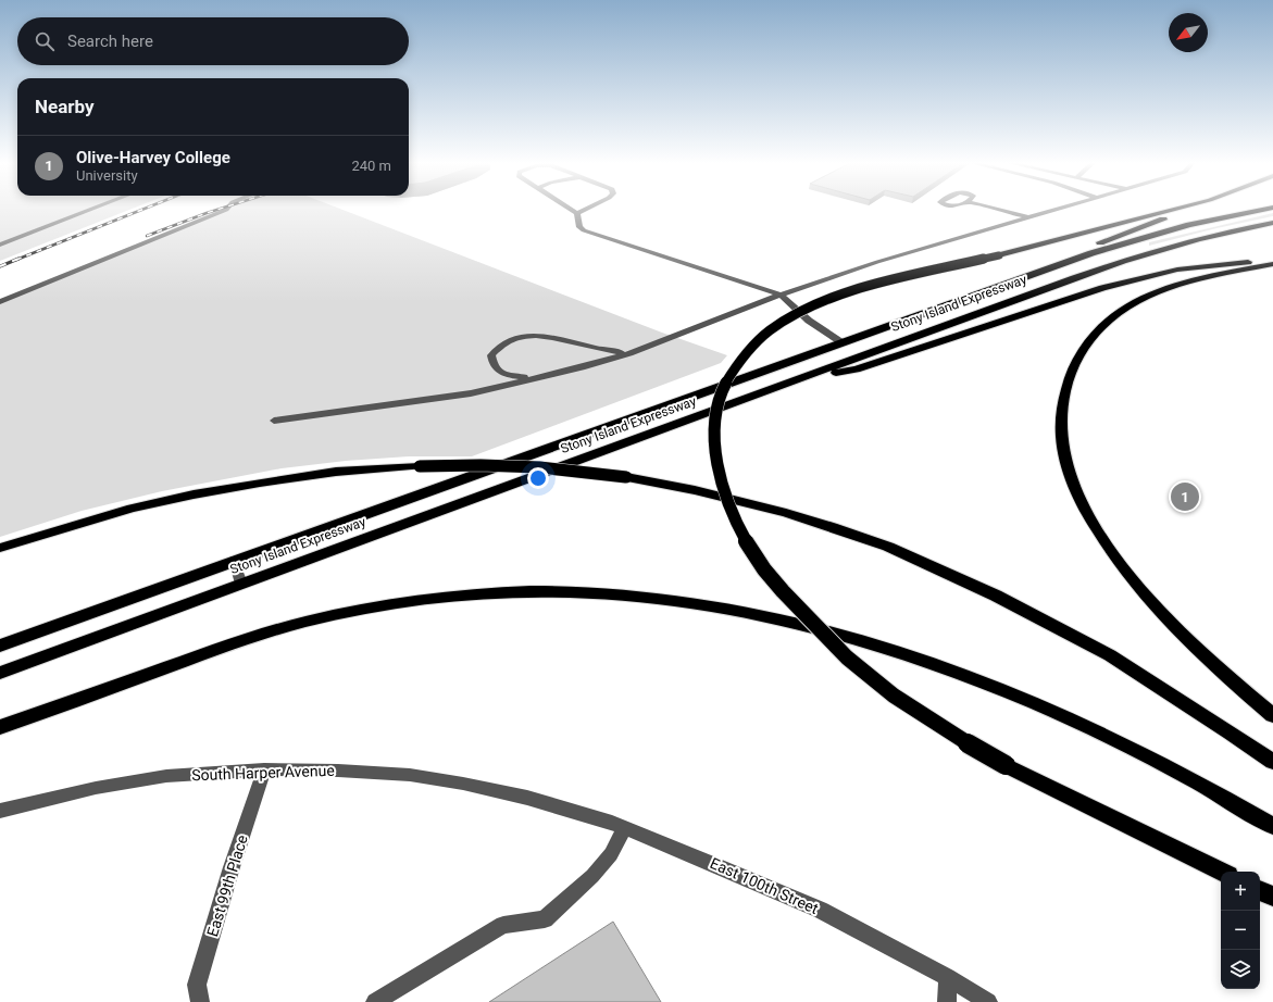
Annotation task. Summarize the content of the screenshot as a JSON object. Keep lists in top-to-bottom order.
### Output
{
  "streets": {
    "highway": ["Stony Island Expressway"],
    "street": ["South Harper Avenue", "East 99th Place", "East 100th Street"]
  },
  "crossings": [
    ["South Harper Avenue", "East 99th Place"],
    ["South Harper Avenue", "East 100th Street"]
  ],
  "north": "bottom left",
  "page": {
    "search": "Search here",
    "heading": "Nearby",
    "list": [
      {
        "mark": "1",
        "name": "Olive-Harvey College",
        "note": "University",
        "value": "240 m"
      }
    ],
    "pins": "1",
    "map_buttons": ["+", "−"]
  }
}
